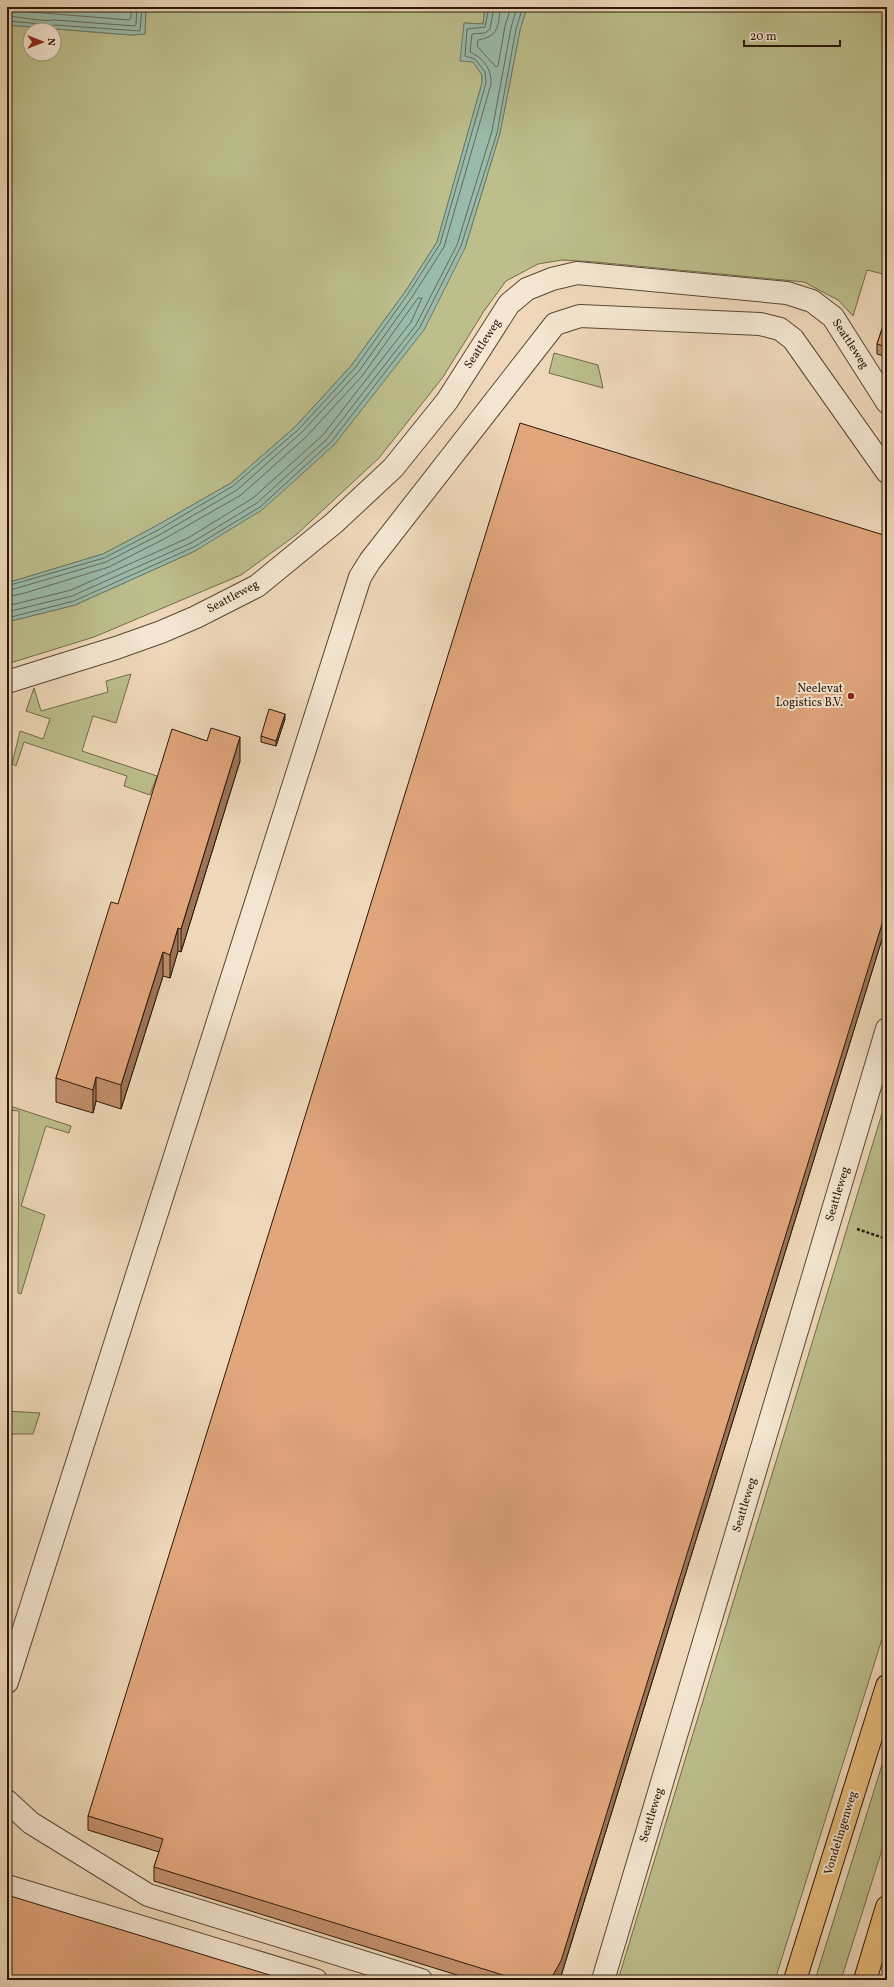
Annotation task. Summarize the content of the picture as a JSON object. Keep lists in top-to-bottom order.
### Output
{
  "streets": {
    "main road": ["Vondelingenweg"],
    "street": ["Seattleweg"]
  },
  "places": ["Neelevat Logistics B.V."],
  "scale_bar": "20 m",
  "north": "right"
}
